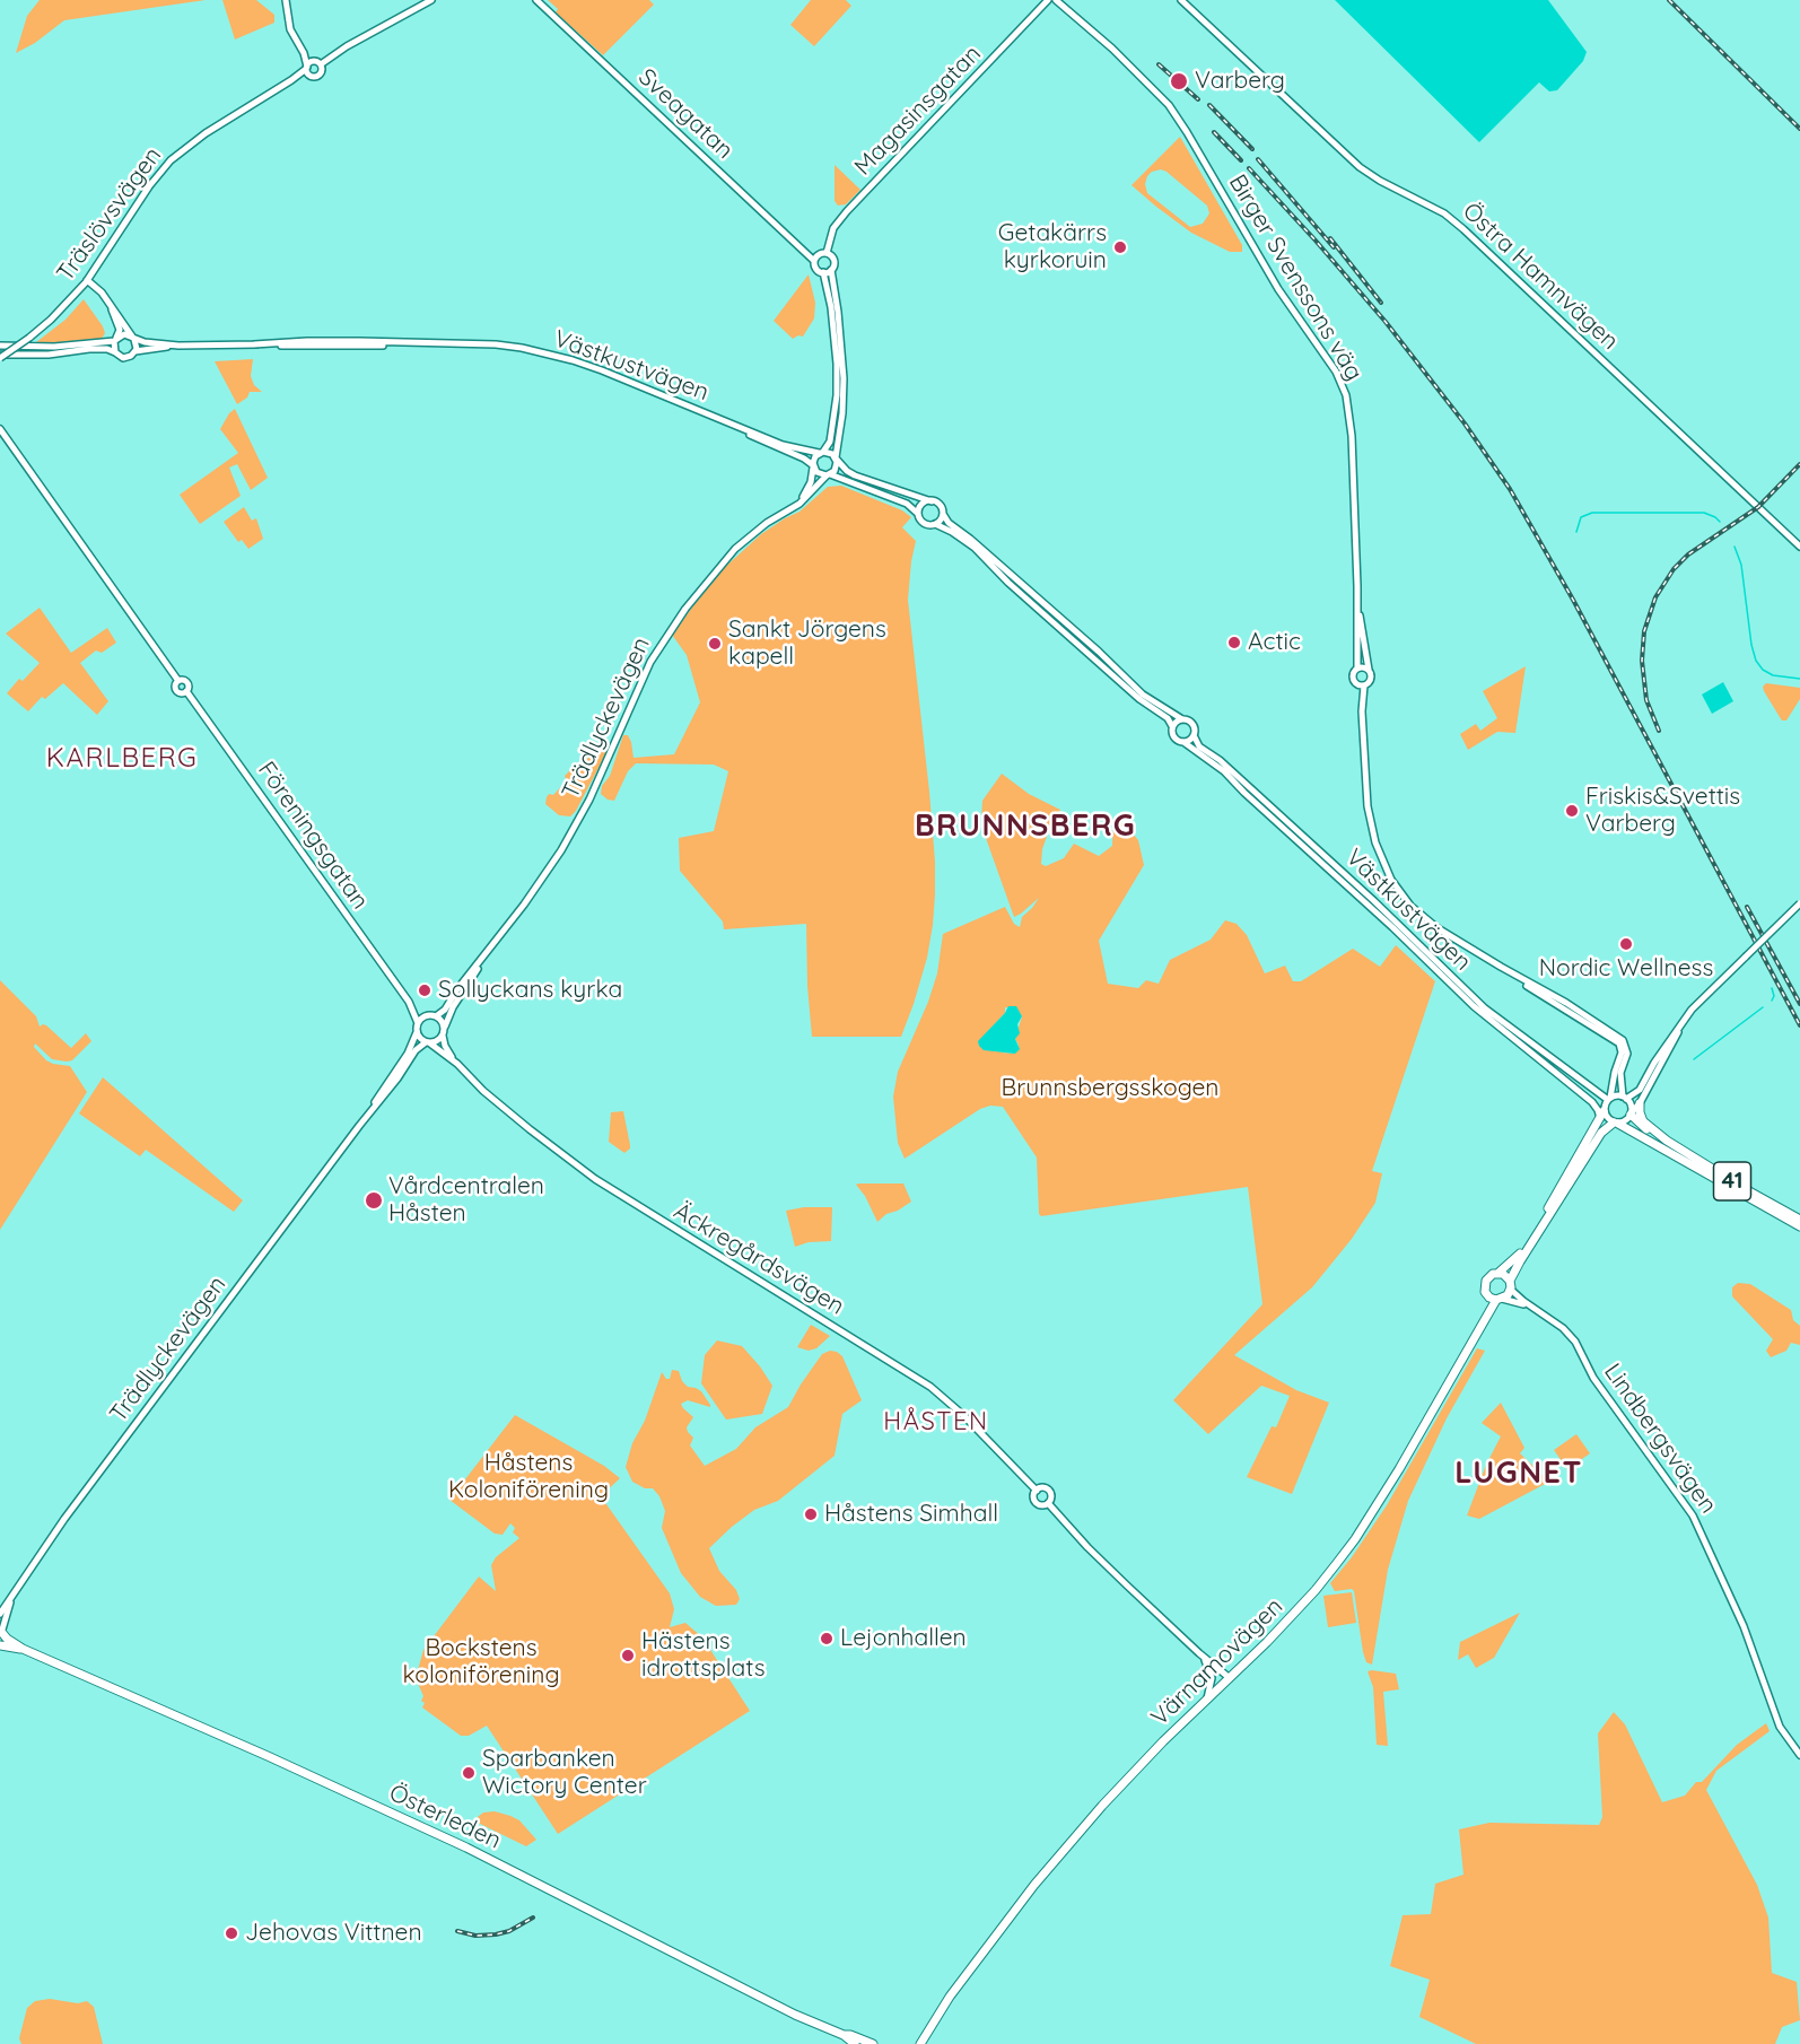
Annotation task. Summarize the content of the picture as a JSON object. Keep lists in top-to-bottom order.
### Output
{
  "streets": {
    "main road": ["41", "Värnamovägen", "Österleden"],
    "street": [
      "Magasinsgatan",
      "Sveagatan",
      "Träslövsvägen",
      "Östra Hamnvägen",
      "Birger Svenssons väg",
      "Västkustvägen",
      "Trädlyckevägen",
      "Föreningsgatan",
      "Äckregårdsvägen",
      "Lindbergsvägen"
    ]
  },
  "crossings": [
    ["Magasinsgatan", "Sveagatan"],
    ["Birger Svenssons väg", "Västkustvägen"],
    ["Birger Svenssons väg", "41"],
    ["Västkustvägen", "Trädlyckevägen"],
    ["Västkustvägen", "41"],
    ["Trädlyckevägen", "Föreningsgatan"],
    ["Trädlyckevägen", "Äckregårdsvägen"],
    ["Trädlyckevägen", "Österleden"],
    ["Föreningsgatan", "Äckregårdsvägen"],
    ["Äckregårdsvägen", "Värnamovägen"],
    ["Lindbergsvägen", "Värnamovägen"]
  ],
  "districts": [
    "KARLBERG",
    "BRUNNSBERG",
    "HÅSTEN",
    "LUGNET"
  ],
  "parks": ["Brunnsbergsskogen", "Håstens Koloniförening", "Bockstens koloniförening"],
  "places": [
    "Varberg",
    "Getakärrs kyrkoruin",
    "Actic",
    "Sankt Jörgens kapell",
    "Friskis&Svettis Varberg",
    "Nordic Wellness",
    "Sollyckans kyrka",
    "Vårdcentralen Håsten",
    "Håstens Simhall",
    "Lejonhallen",
    "Hästens idrottsplats",
    "Sparbanken Wictory Center",
    "Jehovas Vittnen"
  ]
}
